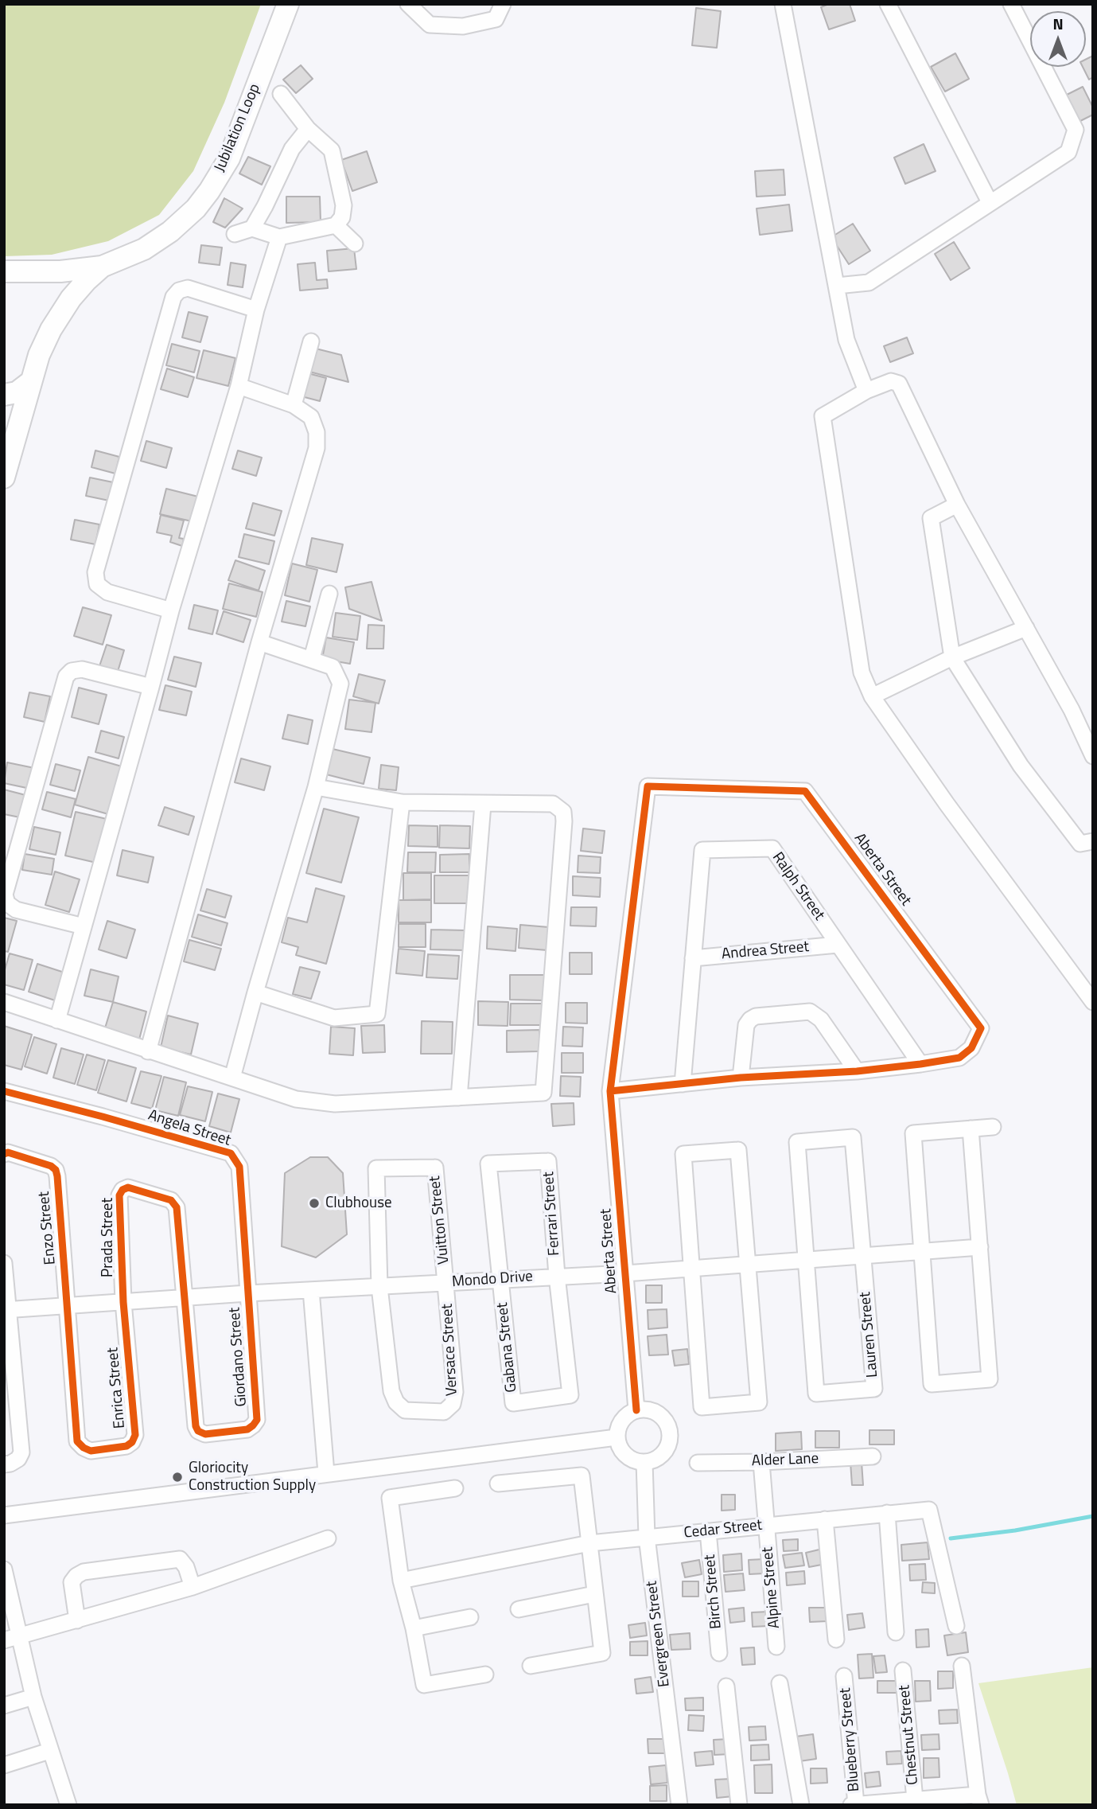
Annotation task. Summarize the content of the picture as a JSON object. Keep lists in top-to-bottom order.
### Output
{
  "streets": {
    "main road": ["Jubilation Loop"],
    "street": [
      "Aberta Street",
      "Ralph Street",
      "Andrea Street",
      "Angela Street",
      "Ferrari Street",
      "Vuitton Street",
      "Enzo Street",
      "Prada Street",
      "Mondo Drive",
      "Lauren Street",
      "Gabana Street",
      "Versace Street",
      "Giordano Street",
      "Enrica Street",
      "Alder Lane",
      "Cedar Street",
      "Alpine Street",
      "Birch Street",
      "Evergreen Street",
      "Chestnut Street",
      "Blueberry Street"
    ]
  },
  "crossings": [
    ["Aberta Street", "Ralph Street"],
    ["Aberta Street", "Mondo Drive"],
    ["Aberta Street", "Evergreen Street"],
    ["Ralph Street", "Andrea Street"],
    ["Angela Street", "Mondo Drive"],
    ["Angela Street", "Giordano Street"],
    ["Ferrari Street", "Mondo Drive"],
    ["Ferrari Street", "Gabana Street"],
    ["Vuitton Street", "Mondo Drive"],
    ["Vuitton Street", "Versace Street"],
    ["Enzo Street", "Mondo Drive"],
    ["Enzo Street", "Enrica Street"],
    ["Prada Street", "Mondo Drive"],
    ["Prada Street", "Giordano Street"],
    ["Prada Street", "Enrica Street"],
    ["Mondo Drive", "Lauren Street"],
    ["Mondo Drive", "Gabana Street"],
    ["Mondo Drive", "Versace Street"],
    ["Mondo Drive", "Giordano Street"],
    ["Mondo Drive", "Enrica Street"],
    ["Alder Lane", "Alpine Street"],
    ["Cedar Street", "Alpine Street"],
    ["Cedar Street", "Birch Street"],
    ["Cedar Street", "Evergreen Street"]
  ],
  "places": ["Clubhouse", "Gloriocity Construction Supply"],
  "north": "top"
}
